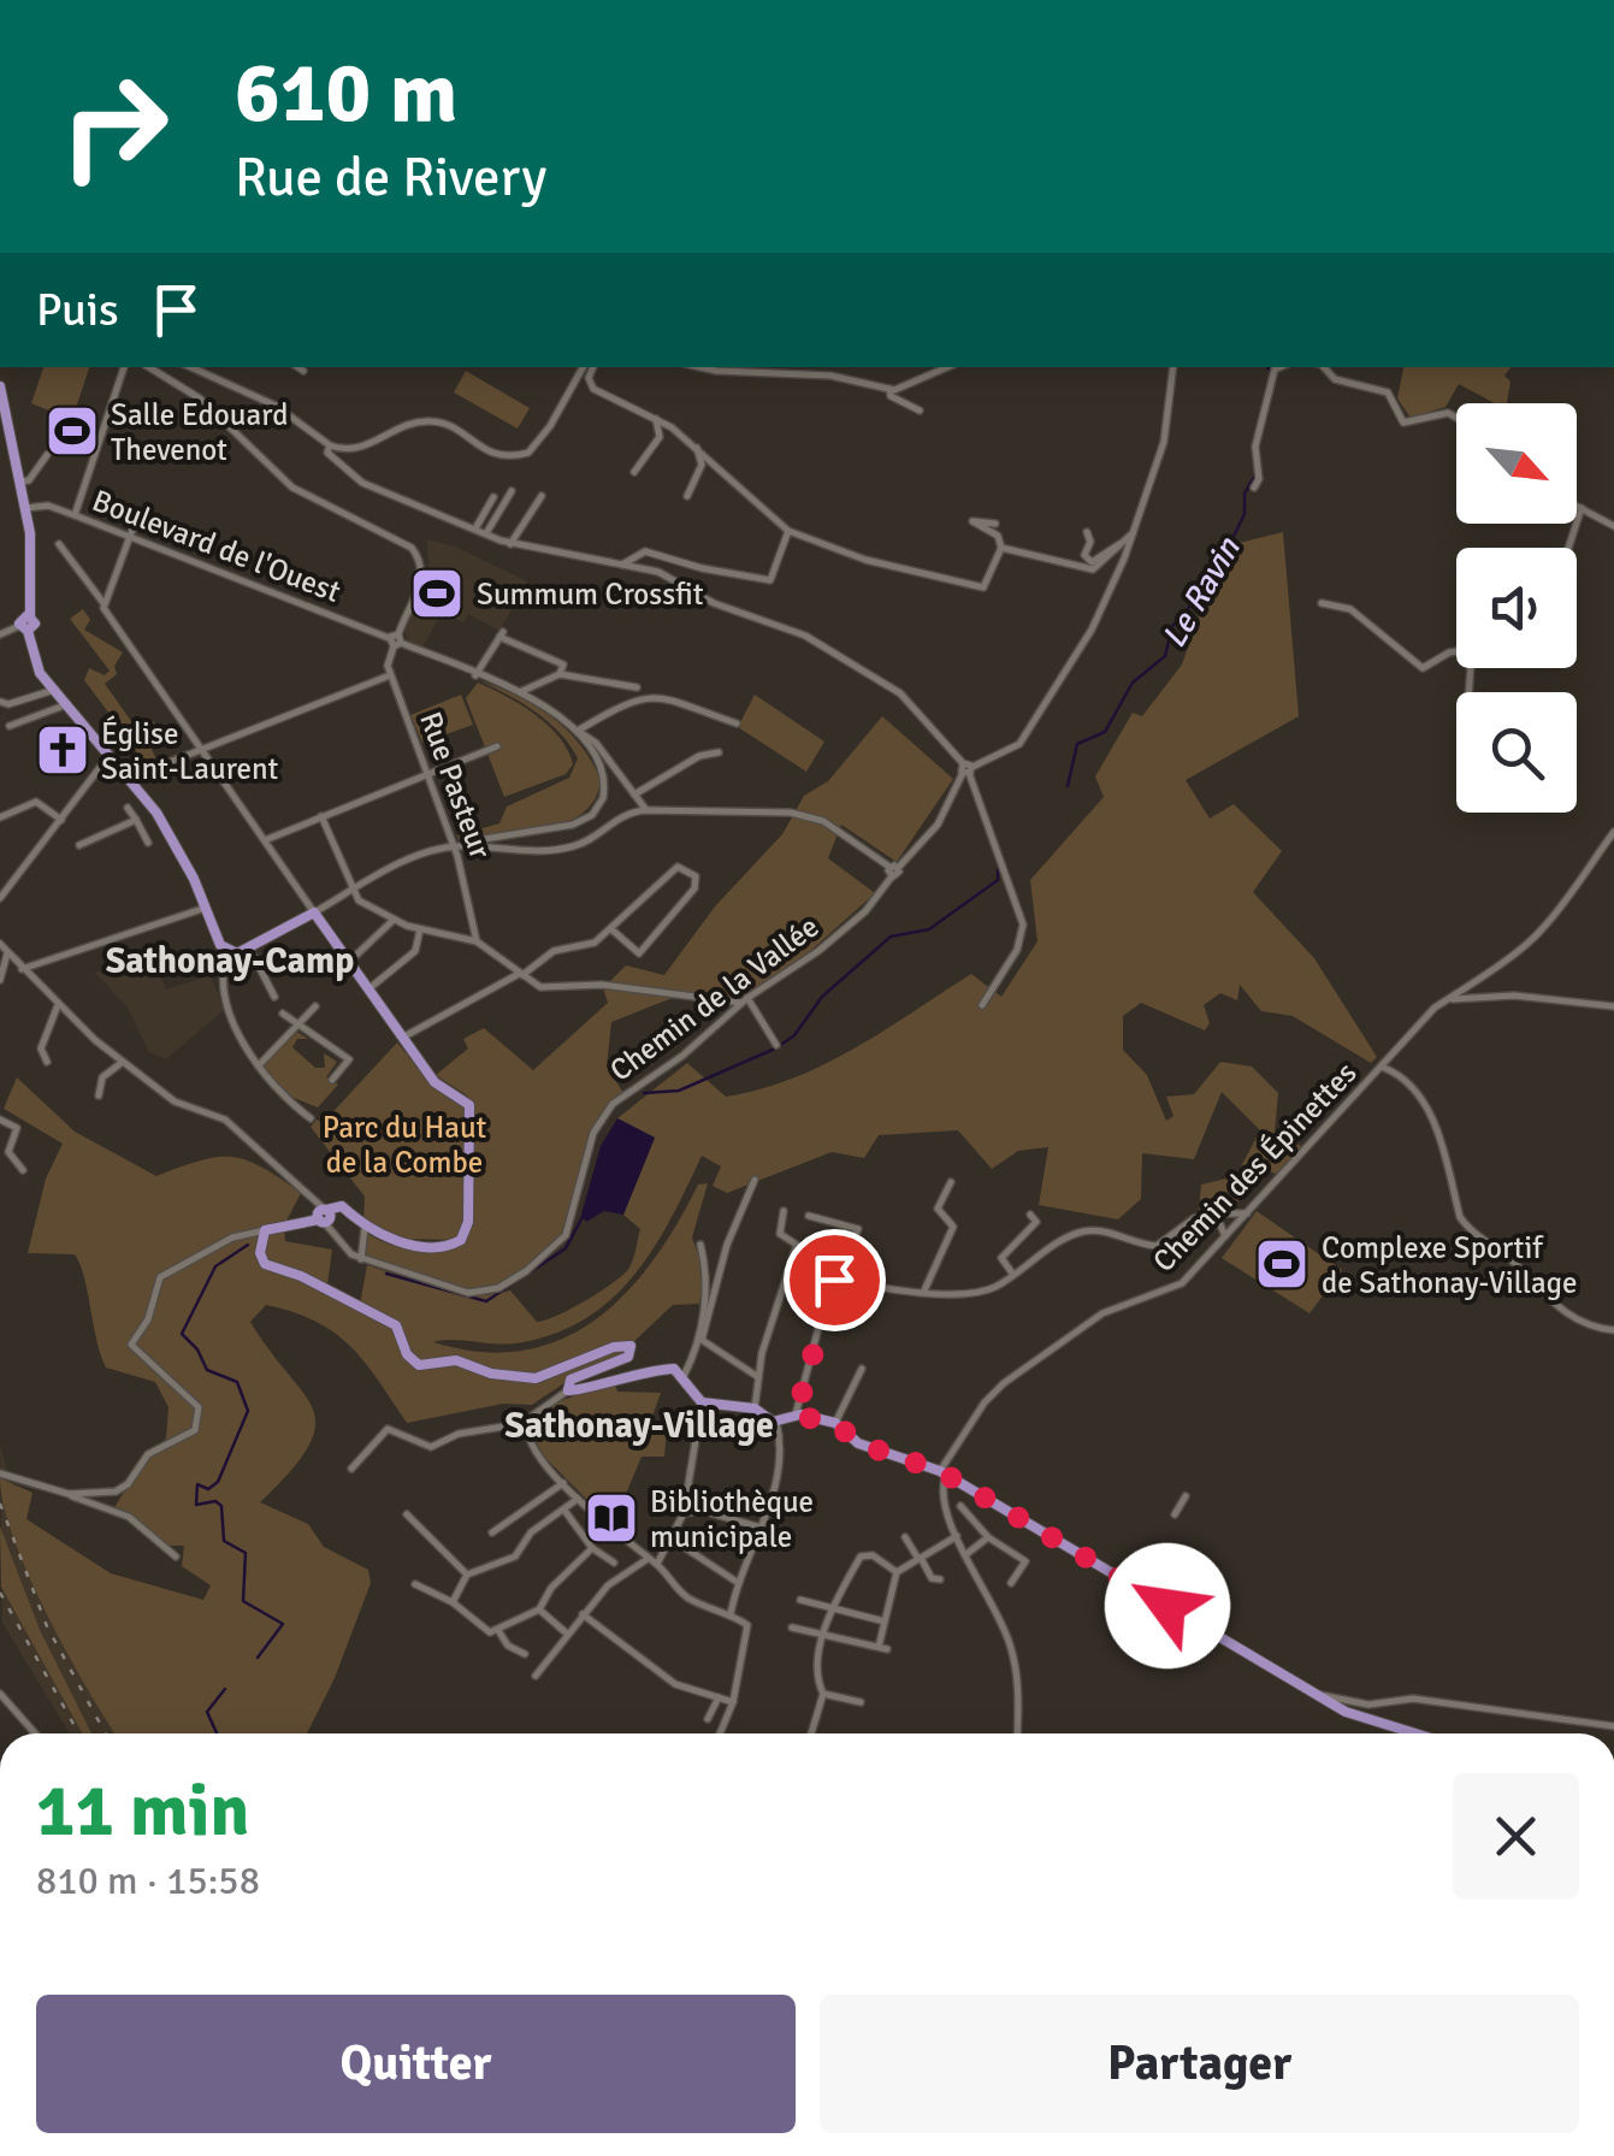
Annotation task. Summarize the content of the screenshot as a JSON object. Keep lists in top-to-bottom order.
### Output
{
  "streets": {
    "street": [
      "Boulevard de l'Ouest",
      "Rue Pasteur",
      "Chemin de la Vallée",
      "Chemin des Épinettes"
    ]
  },
  "crossings": [
    ["Boulevard de l'Ouest", "Rue Pasteur"]
  ],
  "districts": ["Sathonay-Camp", "Sathonay-Village"],
  "water": ["Le Ravin"],
  "parks": ["Parc du Haut de la Combe"],
  "places": {
    "sports": ["Salle Edouard Thevenot", "Summum Crossfit", "Complexe Sportif de Sathonay-Village"],
    "church": ["Église Saint-Laurent"],
    "library": ["Bibliothèque municipale"]
  },
  "north": "bottom right",
  "page": {
    "turn": ["610 m", "Rue de Rivery"],
    "then": "Puis",
    "heading": ["11 min", "810 m · 15:58"],
    "buttons": ["Quitter", "Partager"]
  }
}
